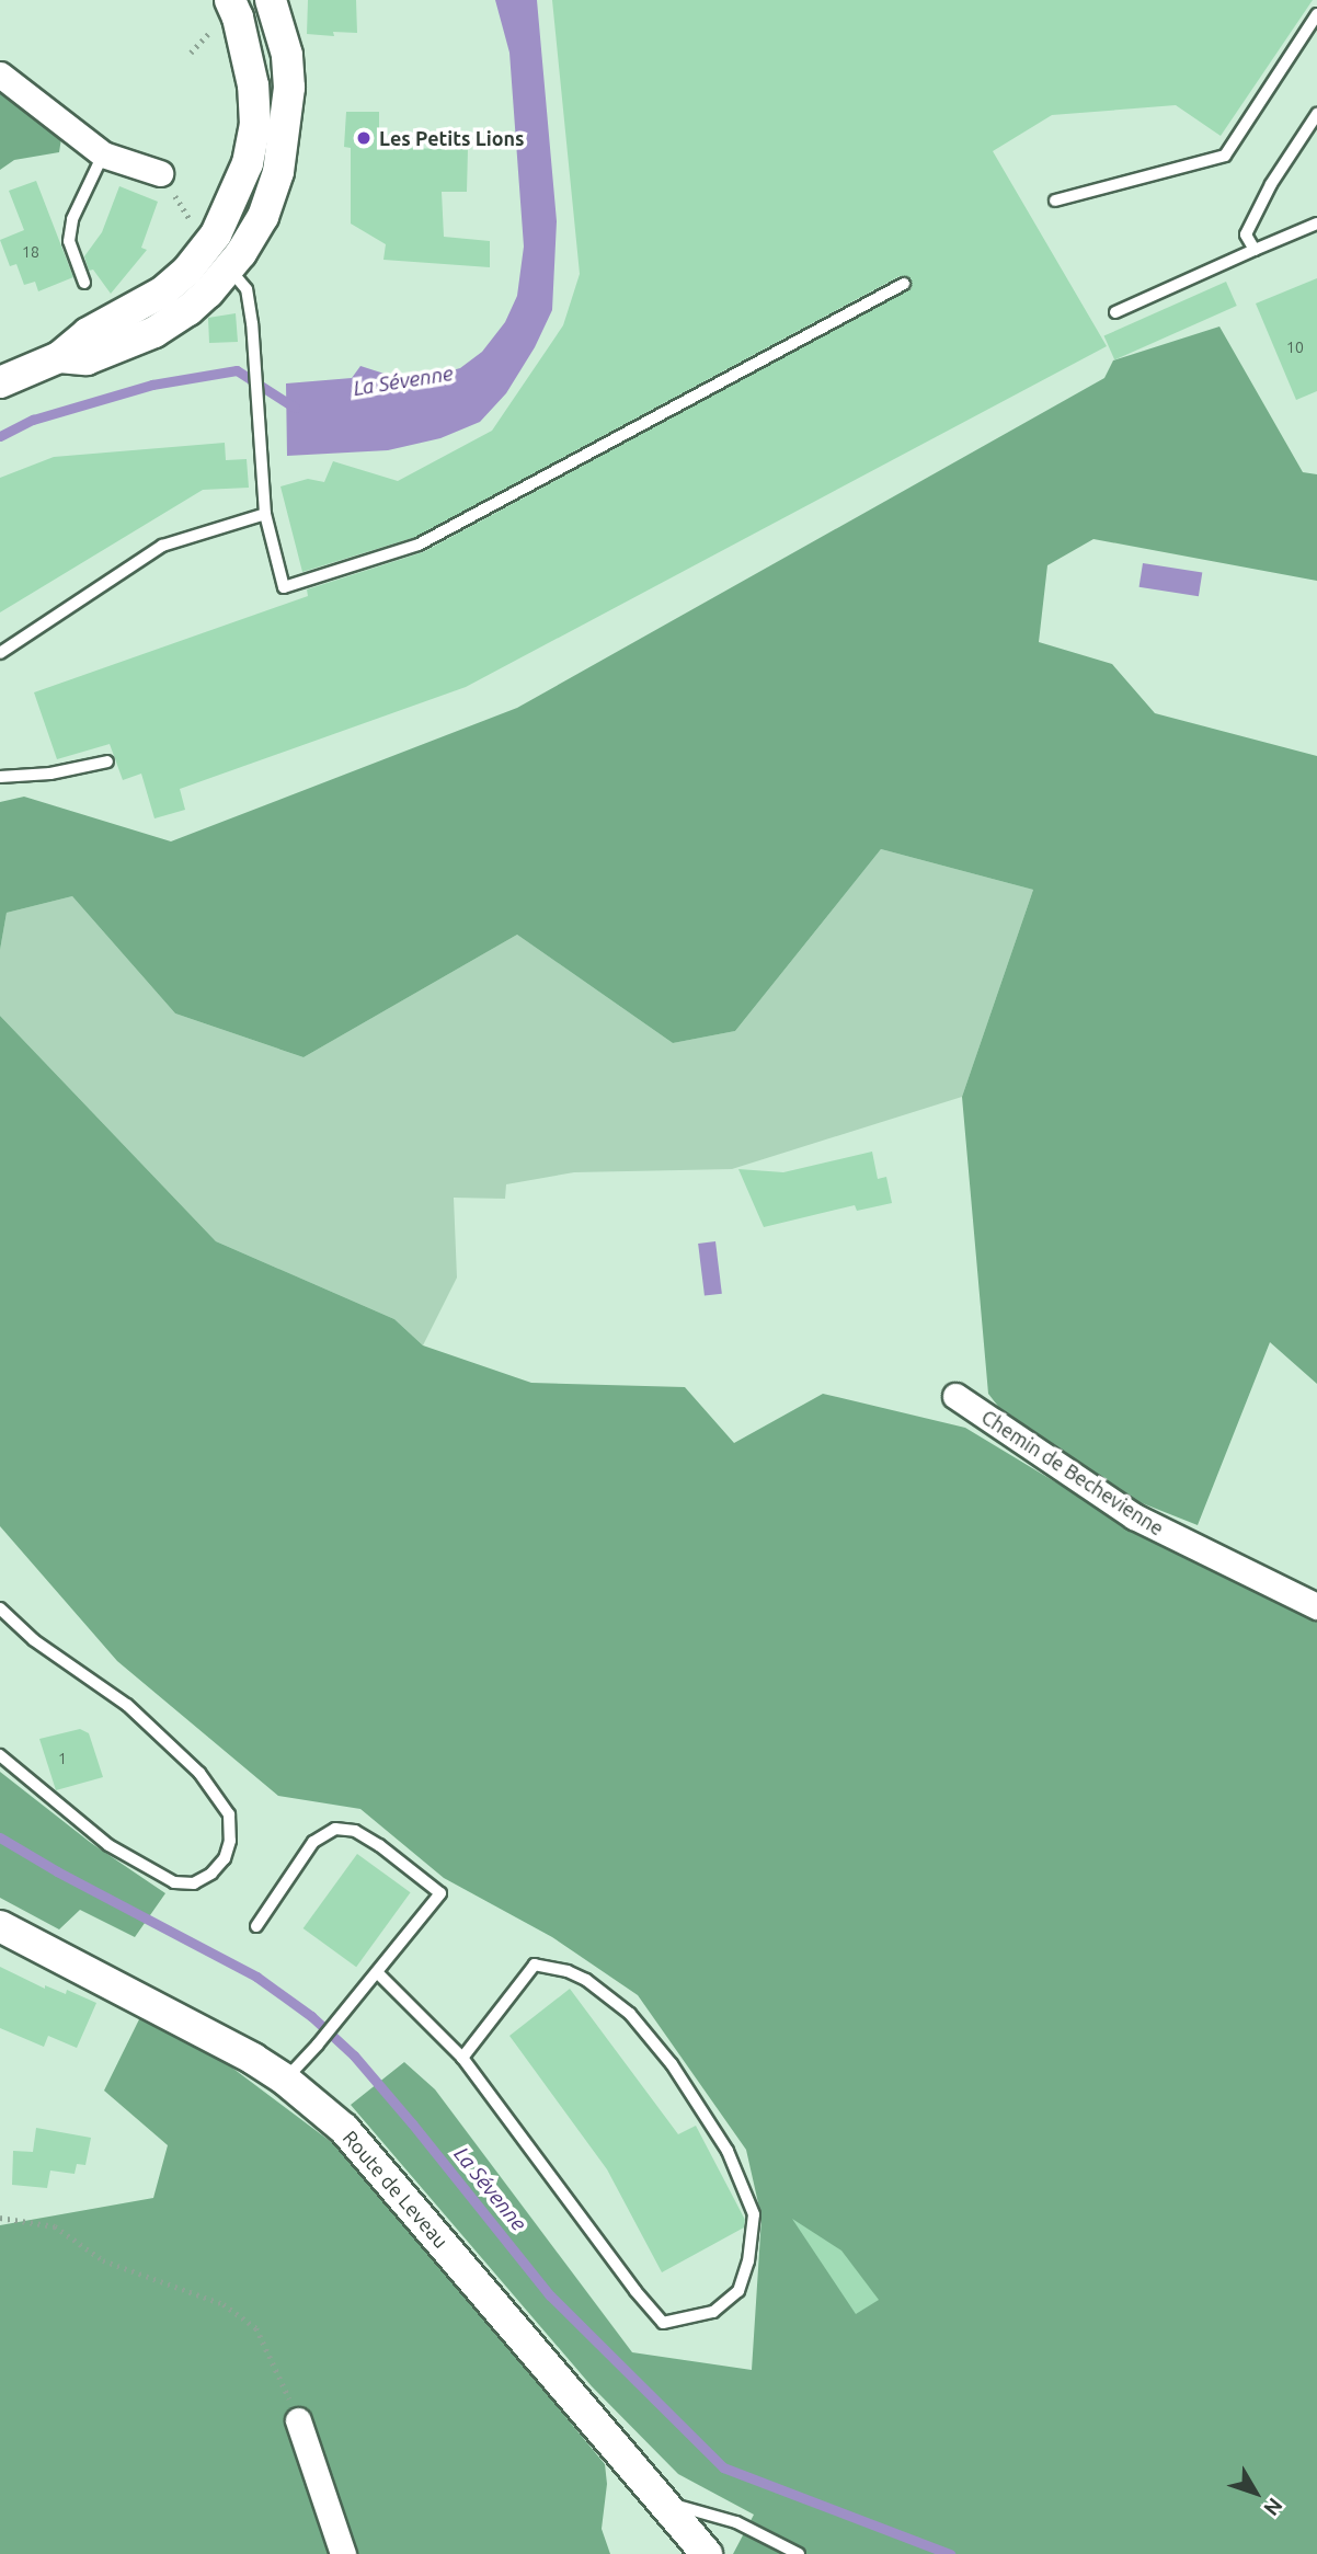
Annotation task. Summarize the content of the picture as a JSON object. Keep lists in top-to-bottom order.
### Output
{
  "streets": {
    "street": ["Chemin de Bechevienne", "Route de Leveau"]
  },
  "water": ["La Sévenne"],
  "places": ["Les Petits Lions"],
  "house_numbers": ["18", "10", "1"],
  "north": "bottom right"
}
